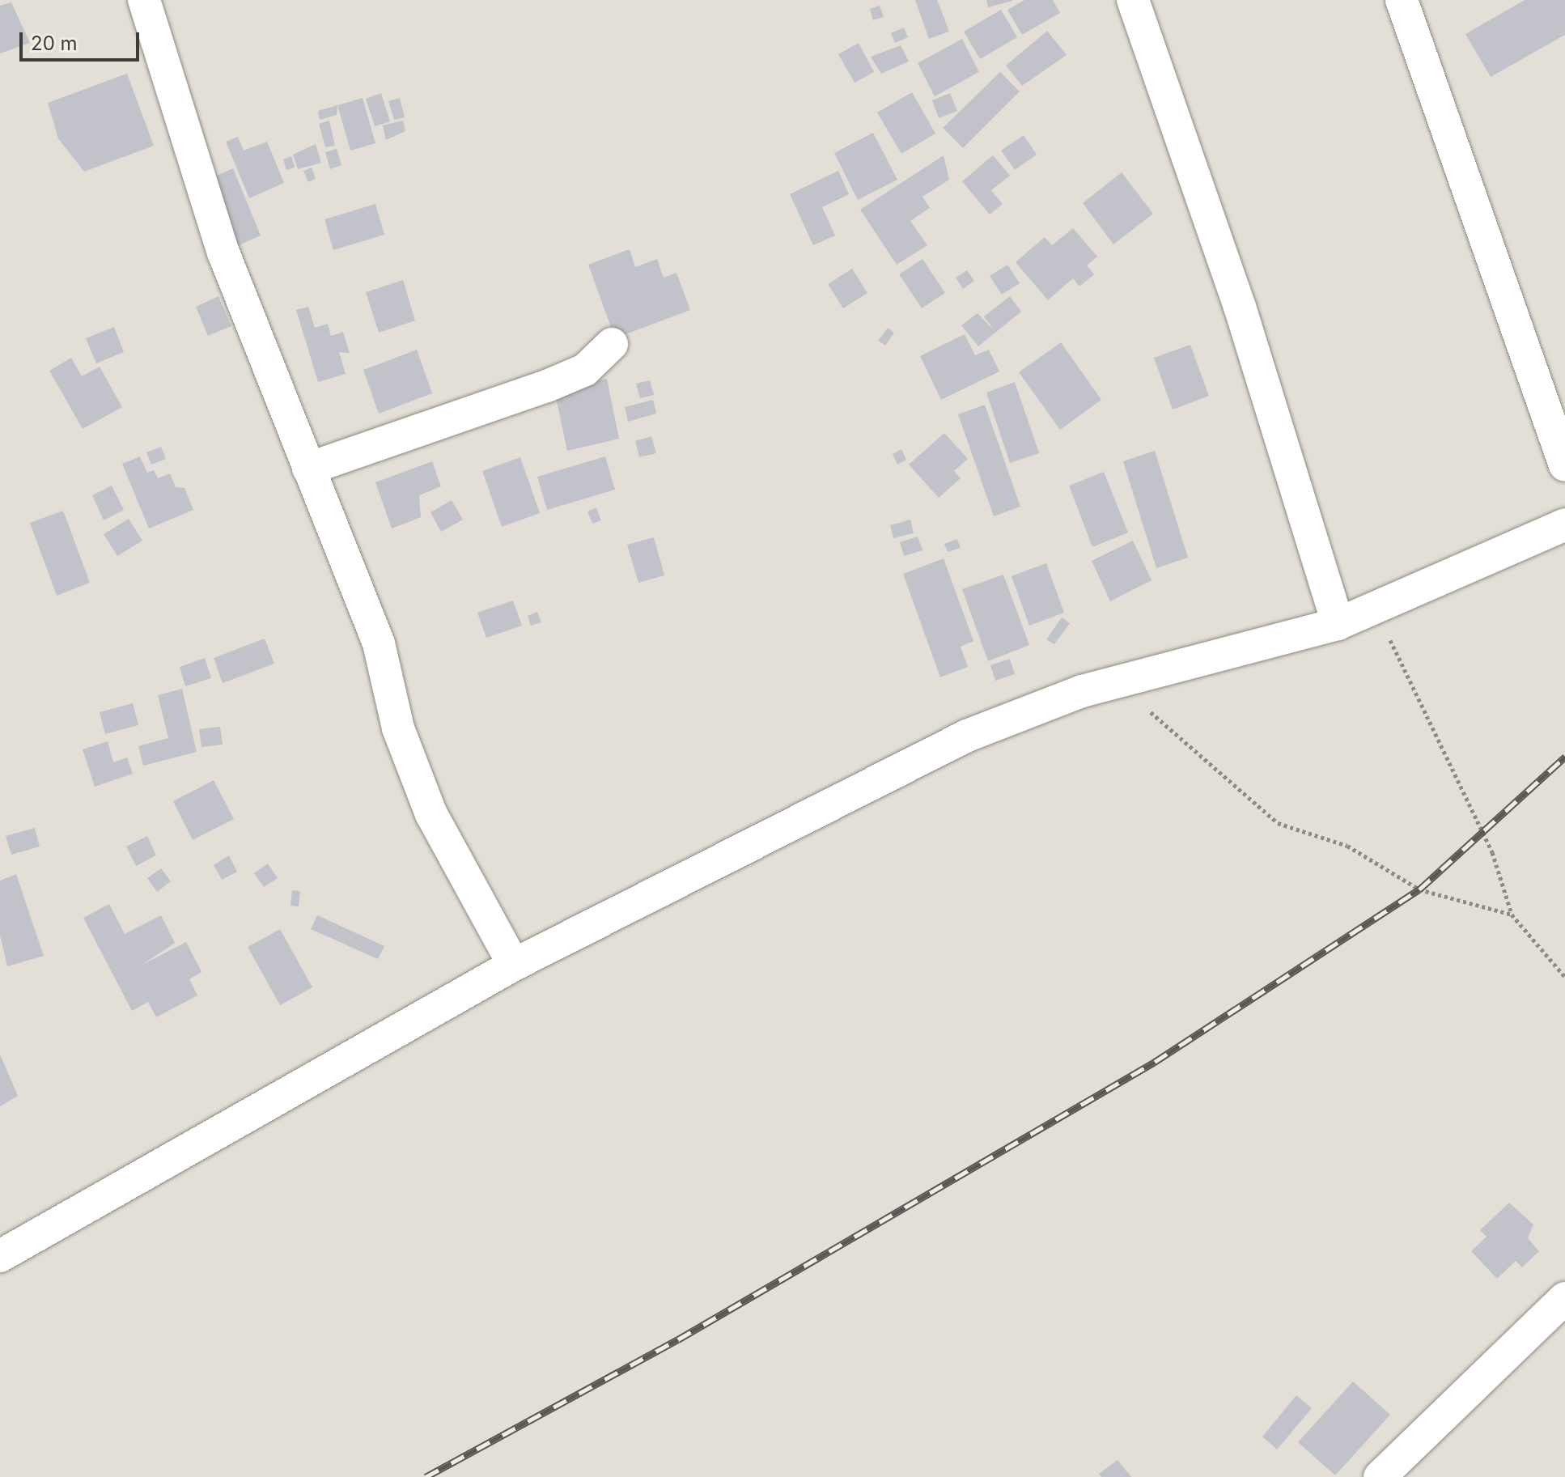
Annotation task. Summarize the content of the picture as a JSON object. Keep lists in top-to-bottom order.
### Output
{
  "scale_bar": "20 m"
}
